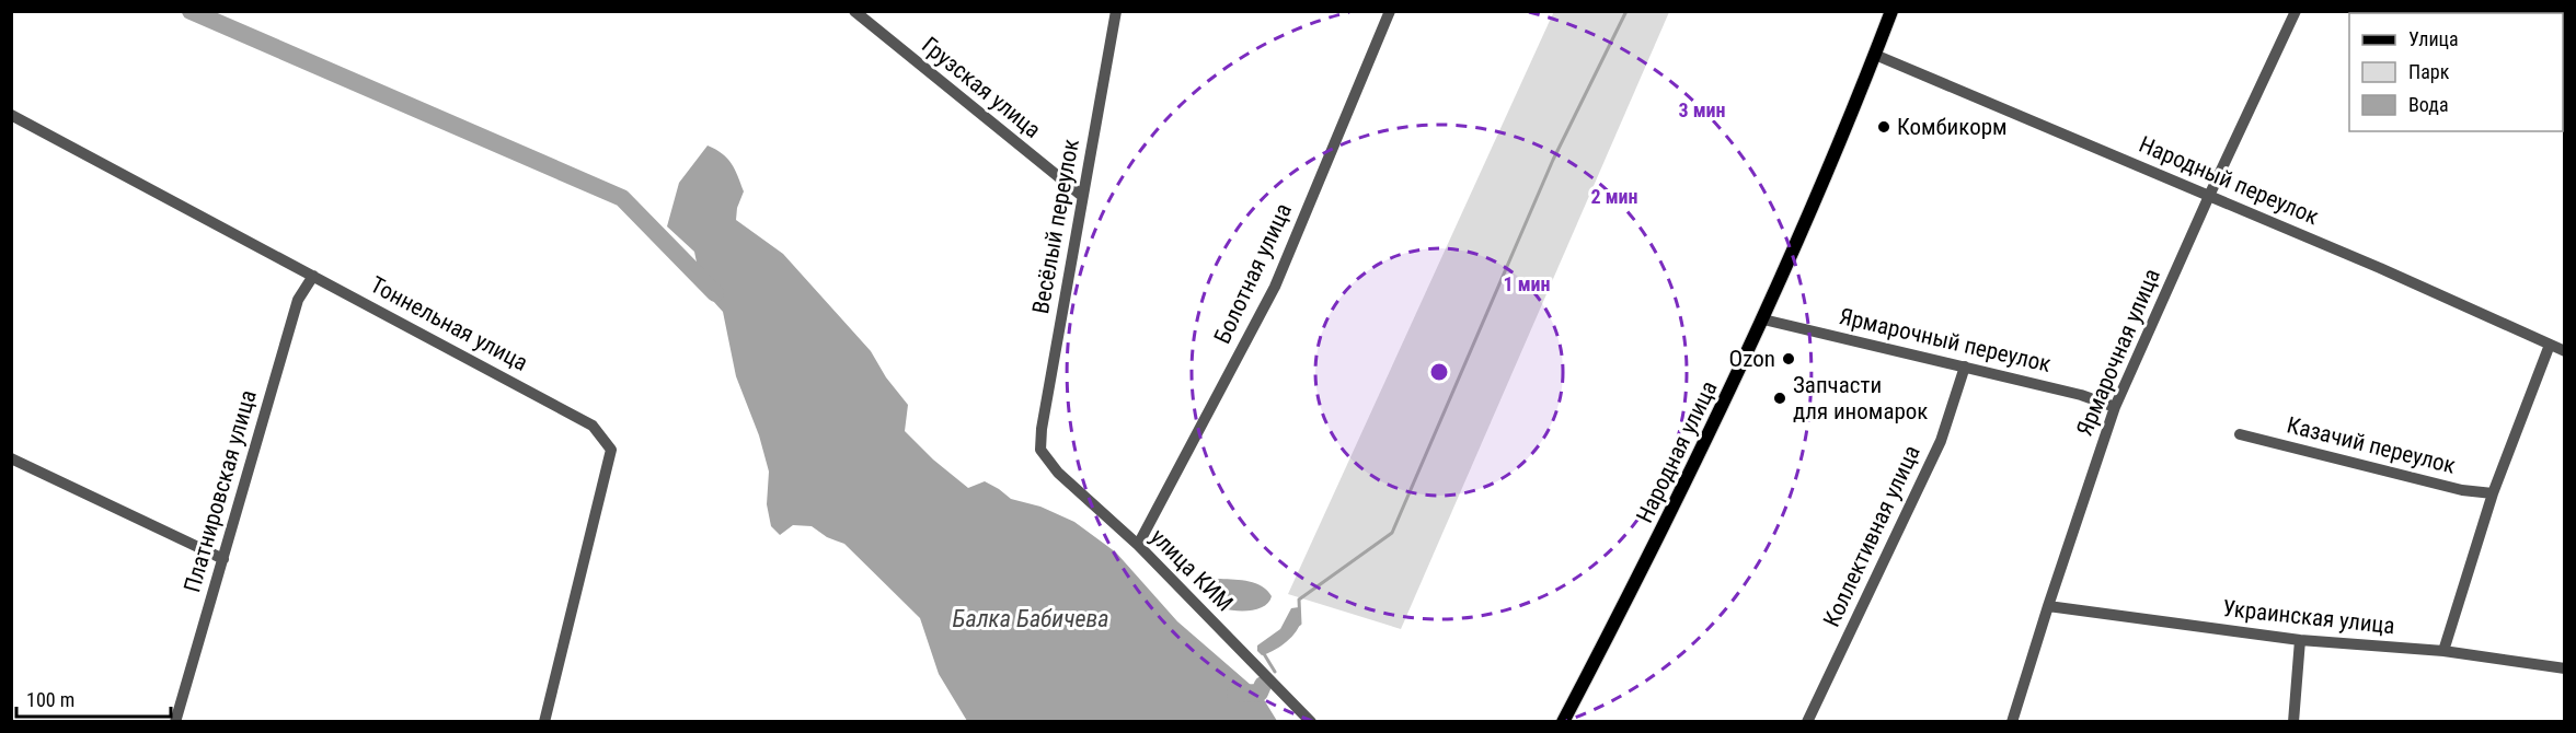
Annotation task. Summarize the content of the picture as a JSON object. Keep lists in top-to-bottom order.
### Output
{
  "streets": {
    "main road": ["Народная улица"],
    "street": [
      "Грузская улица",
      "Народный переулок",
      "Весёлый переулок",
      "Болотная улица",
      "Тоннельная улица",
      "Ярмарочный переулок",
      "Ярмарочная улица",
      "Казачий переулок",
      "Платнировская улица",
      "Коллективная улица",
      "улица КИМ",
      "Украинская улица"
    ]
  },
  "crossings": [
    ["Грузская улица", "Весёлый переулок"],
    ["Народный переулок", "Ярмарочная улица"],
    ["Народный переулок", "Народная улица"],
    ["Весёлый переулок", "улица КИМ"],
    ["Болотная улица", "улица КИМ"],
    ["Тоннельная улица", "Платнировская улица"],
    ["Ярмарочный переулок", "Ярмарочная улица"],
    ["Ярмарочный переулок", "Народная улица"],
    ["Ярмарочный переулок", "Коллективная улица"],
    ["Ярмарочная улица", "Украинская улица"]
  ],
  "water": ["Балка Бабичева"],
  "places": ["Комбикорм", "Ozon", "Запчасти для иномарок"],
  "legend": ["Улица", "Парк", "Вода"],
  "scale_bar": "100 m",
  "rings": ["3 мин", "2 мин", "1 мин"]
}
